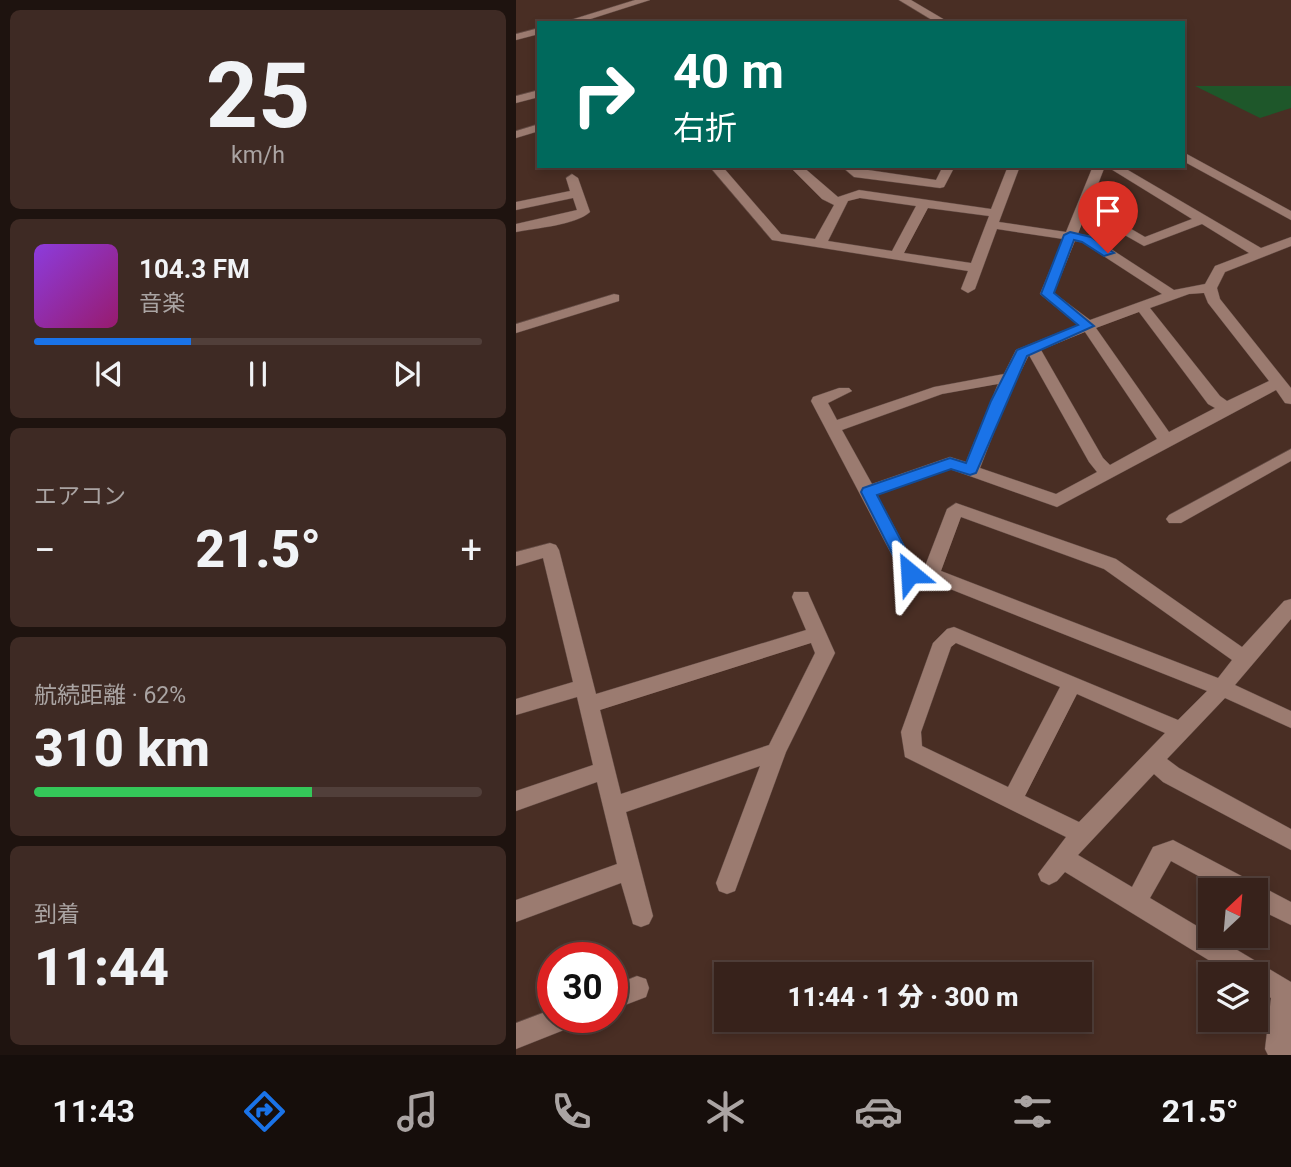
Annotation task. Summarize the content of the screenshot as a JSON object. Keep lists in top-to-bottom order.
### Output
{
  "north": "top right",
  "page": {
    "tile": [
      ["25", "km/h"],
      "エアコン",
      ["航続距離 · 62%", "310 km"],
      ["到着", "11:44"]
    ],
    "turn": ["40 m", "右折"],
    "song": ["104.3 FM", "音楽"],
    "heat": ["−", "21.5°", "+"],
    "limit": "30",
    "trip": "11:44 · 1 分 · 300 m",
    "tabs": ["11:43", "21.5°"]
  }
}
